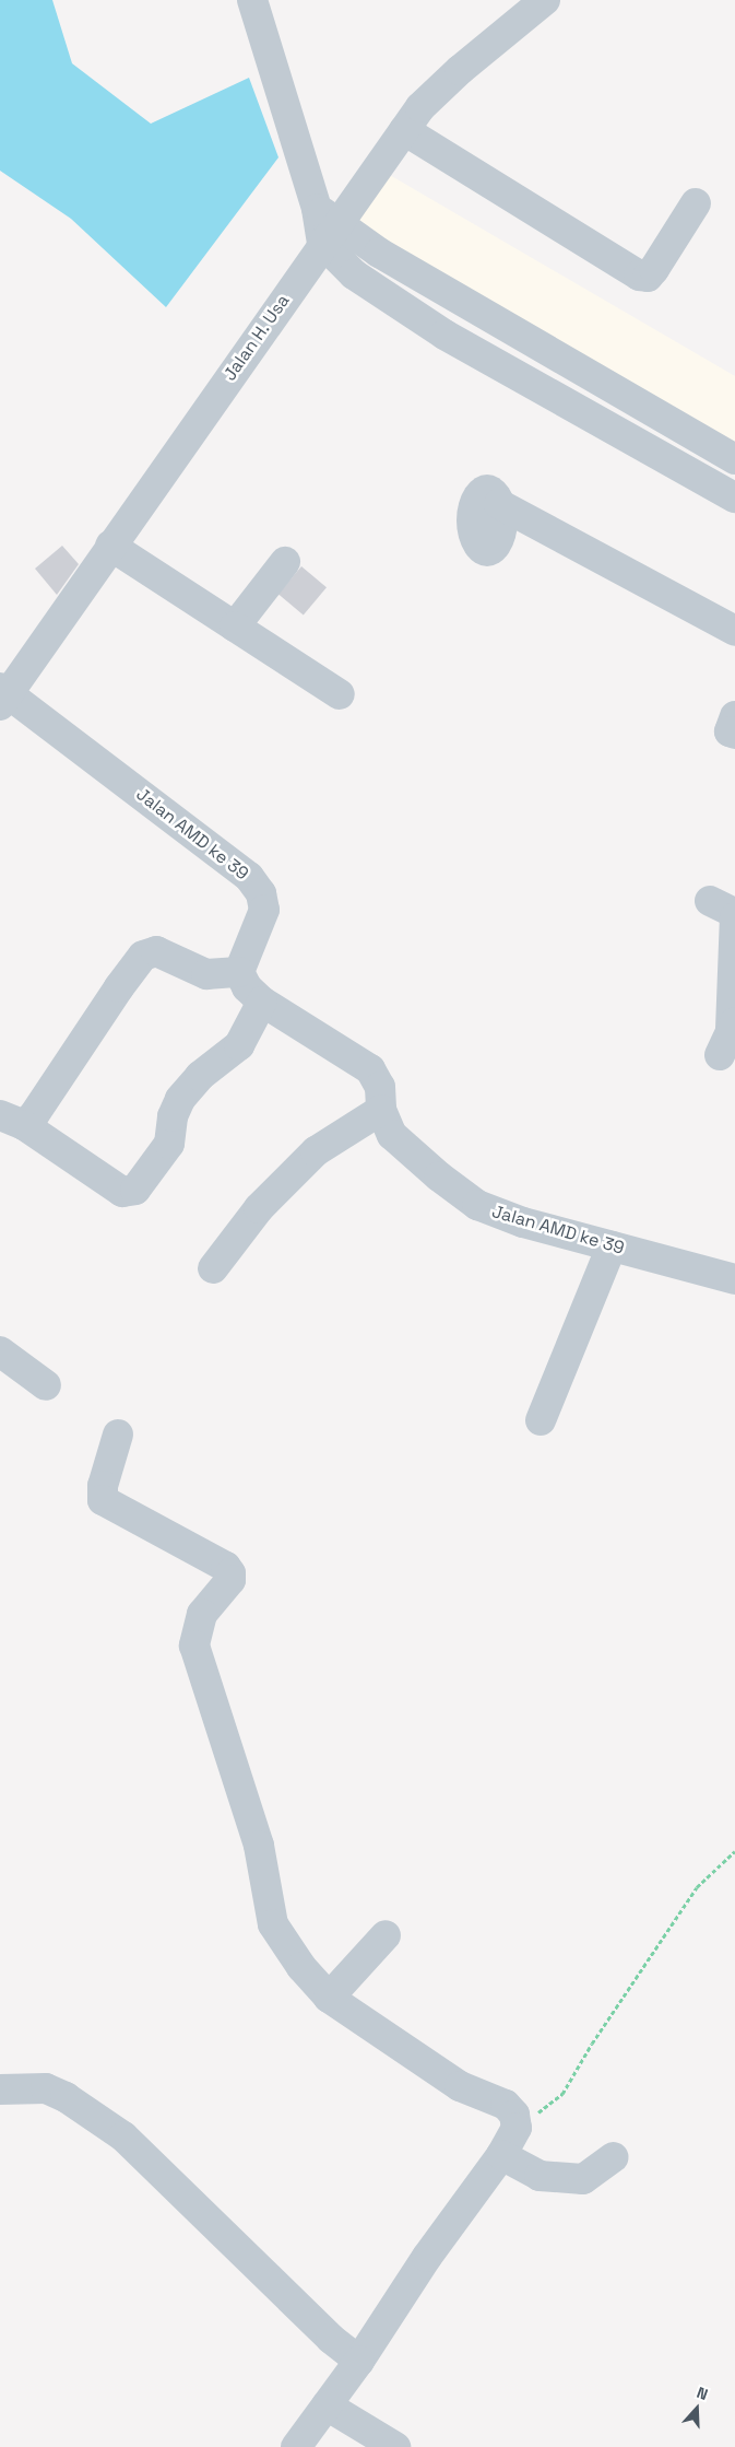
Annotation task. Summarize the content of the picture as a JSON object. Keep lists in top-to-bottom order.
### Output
{
  "streets": {
    "street": ["Jalan H. Usa", "Jalan AMD ke 39"]
  },
  "crossings": [
    ["Jalan H. Usa", "Jalan AMD ke 39"]
  ],
  "north": "top"
}
